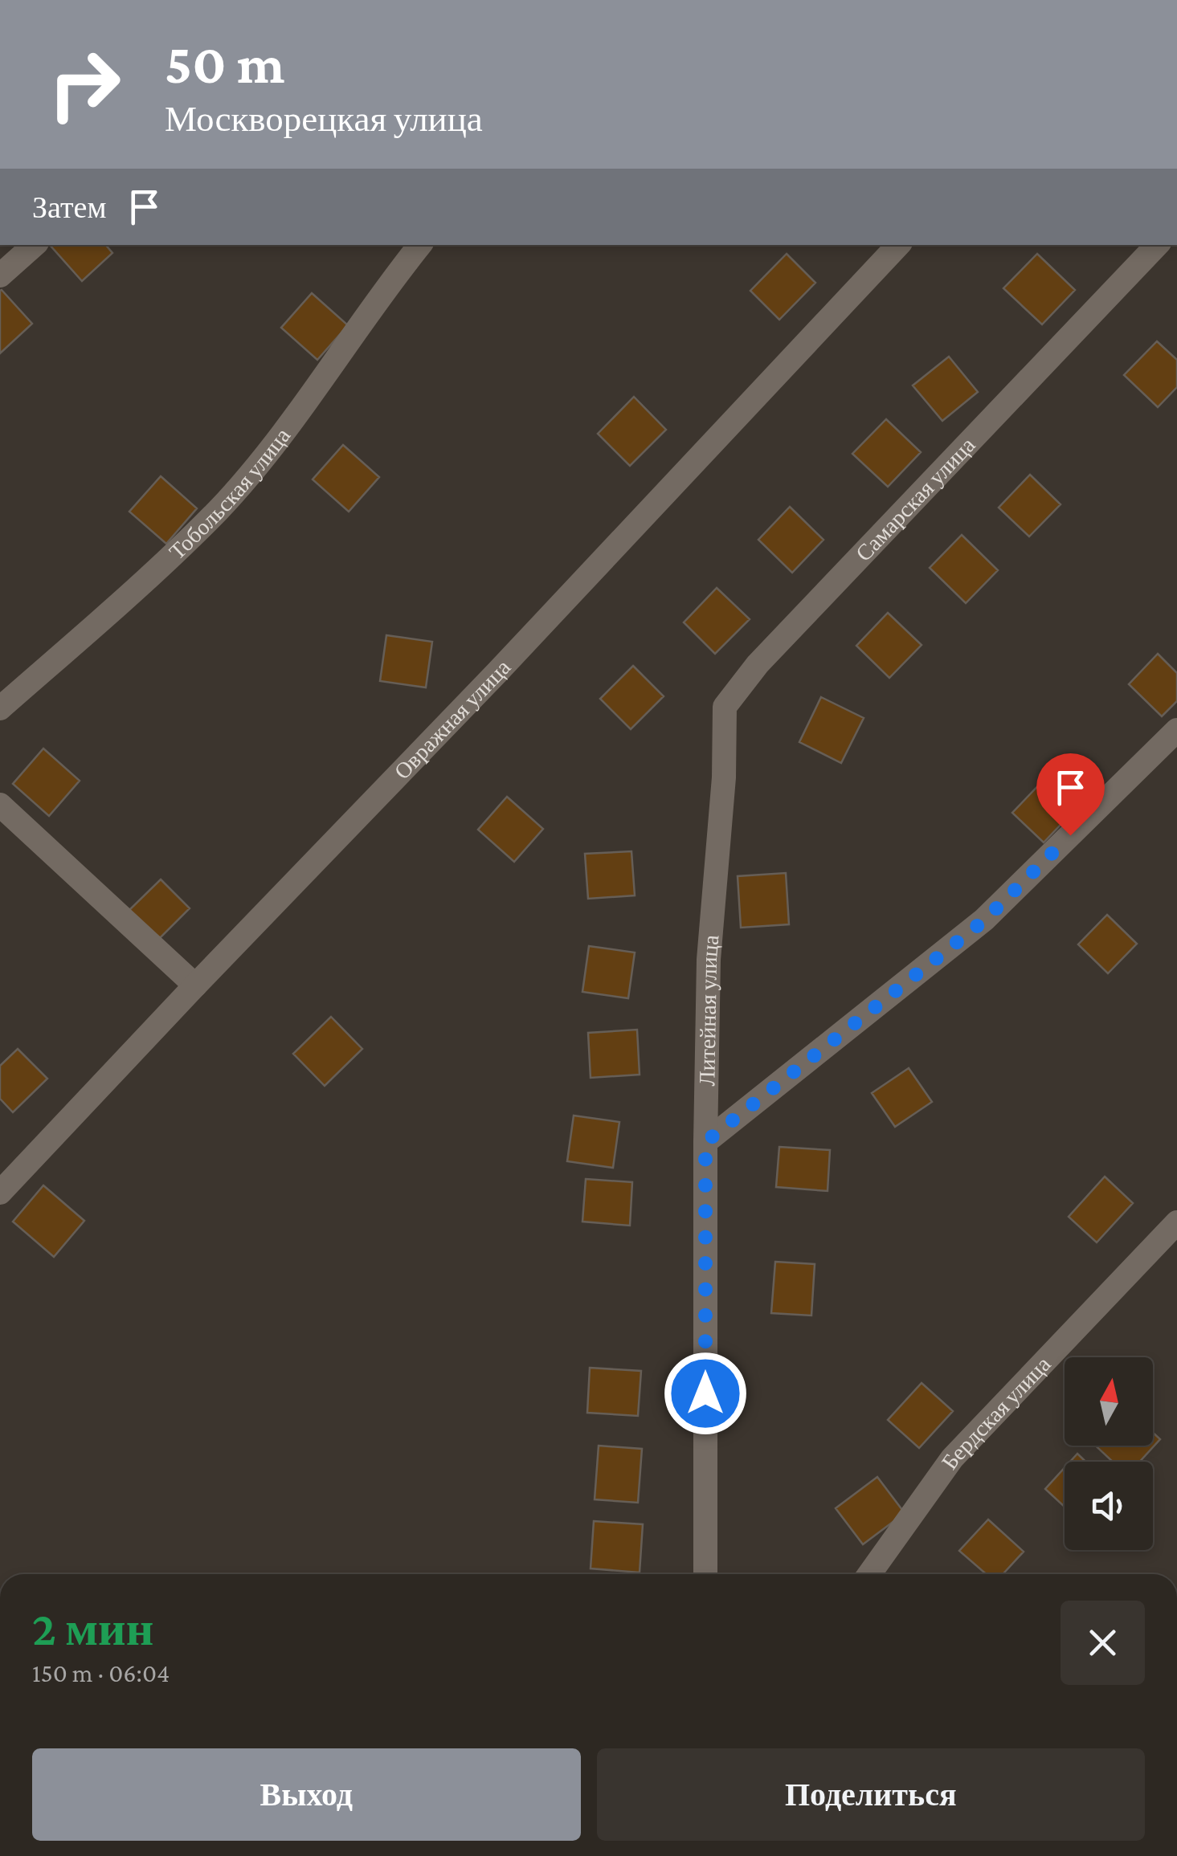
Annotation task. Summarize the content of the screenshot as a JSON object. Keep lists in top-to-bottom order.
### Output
{
  "streets": {
    "street": [
      "Тобольская улица",
      "Самарская улица",
      "Овражная улица",
      "Литейная улица",
      "Бердская улица"
    ]
  },
  "crossings": [
    ["Самарская улица", "Литейная улица"]
  ],
  "north": "top",
  "page": {
    "turn": ["50 m", "Москворецкая улица"],
    "then": "Затем",
    "heading": ["2 мин", "150 m · 06:04"],
    "buttons": ["Выход", "Поделиться"]
  }
}
